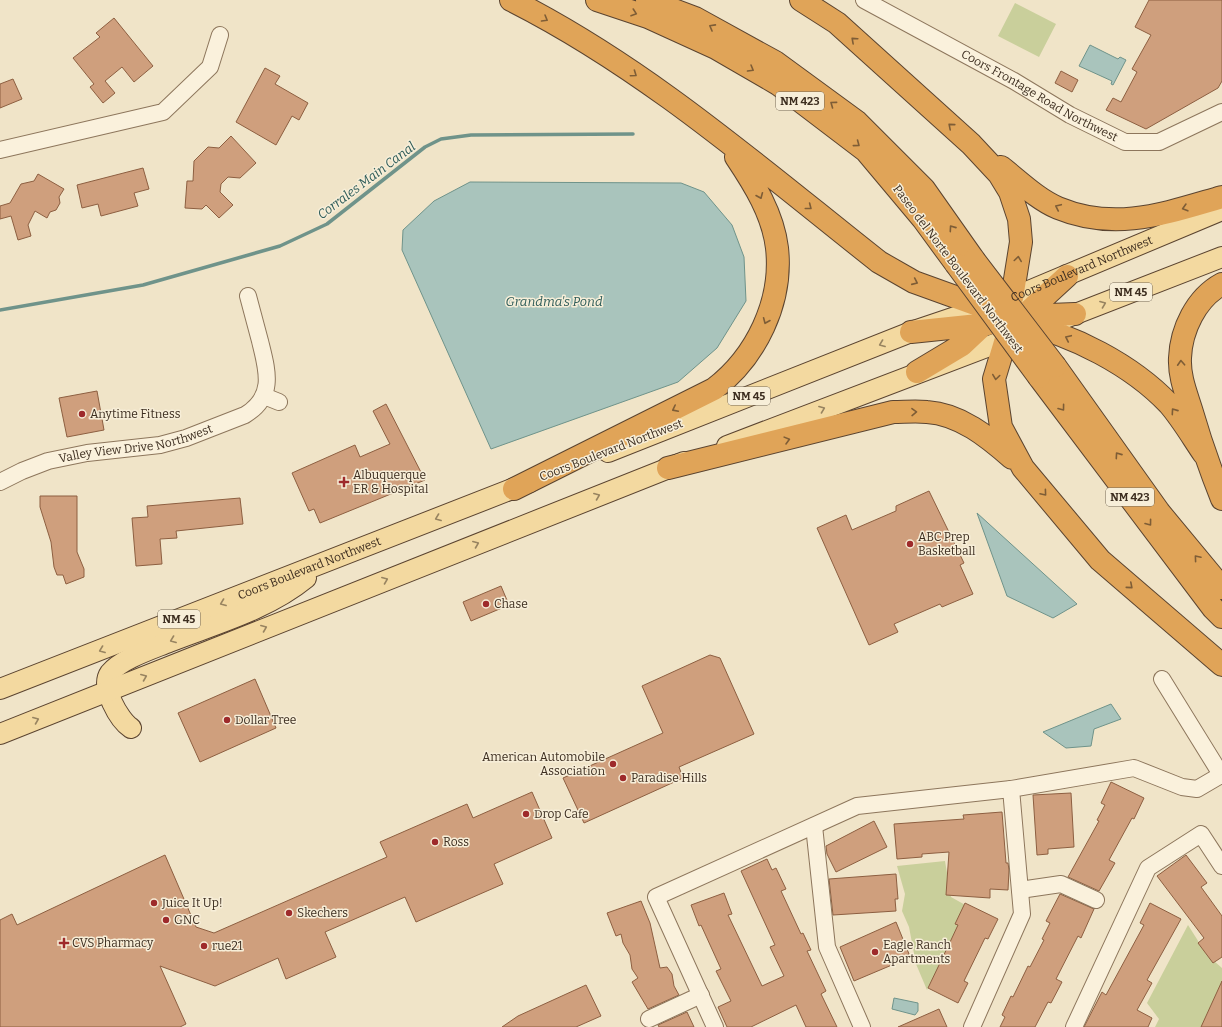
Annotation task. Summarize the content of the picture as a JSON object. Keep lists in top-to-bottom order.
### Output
{
  "streets": {
    "highway": ["NM 423", "Paseo del Norte Boulevard Northwest"],
    "main road": ["Coors Boulevard Northwest", "NM 45"],
    "street": ["Coors Frontage Road Northwest", "Valley View Drive Northwest"]
  },
  "water": ["Corrales Main Canal", "Grandma's Pond"],
  "places": {
    "other": [
      "Anytime Fitness",
      "ABC Prep Basketball",
      "Chase",
      "Dollar Tree",
      "American Automobile Association",
      "Paradise Hills",
      "Drop Cafe",
      "Ross",
      "Juice It Up!",
      "Skechers",
      "GNC",
      "rue21",
      "Eagle Ranch Apartments"
    ],
    "health": ["Albuquerque ER & Hospital", "CVS Pharmacy"]
  }
}
